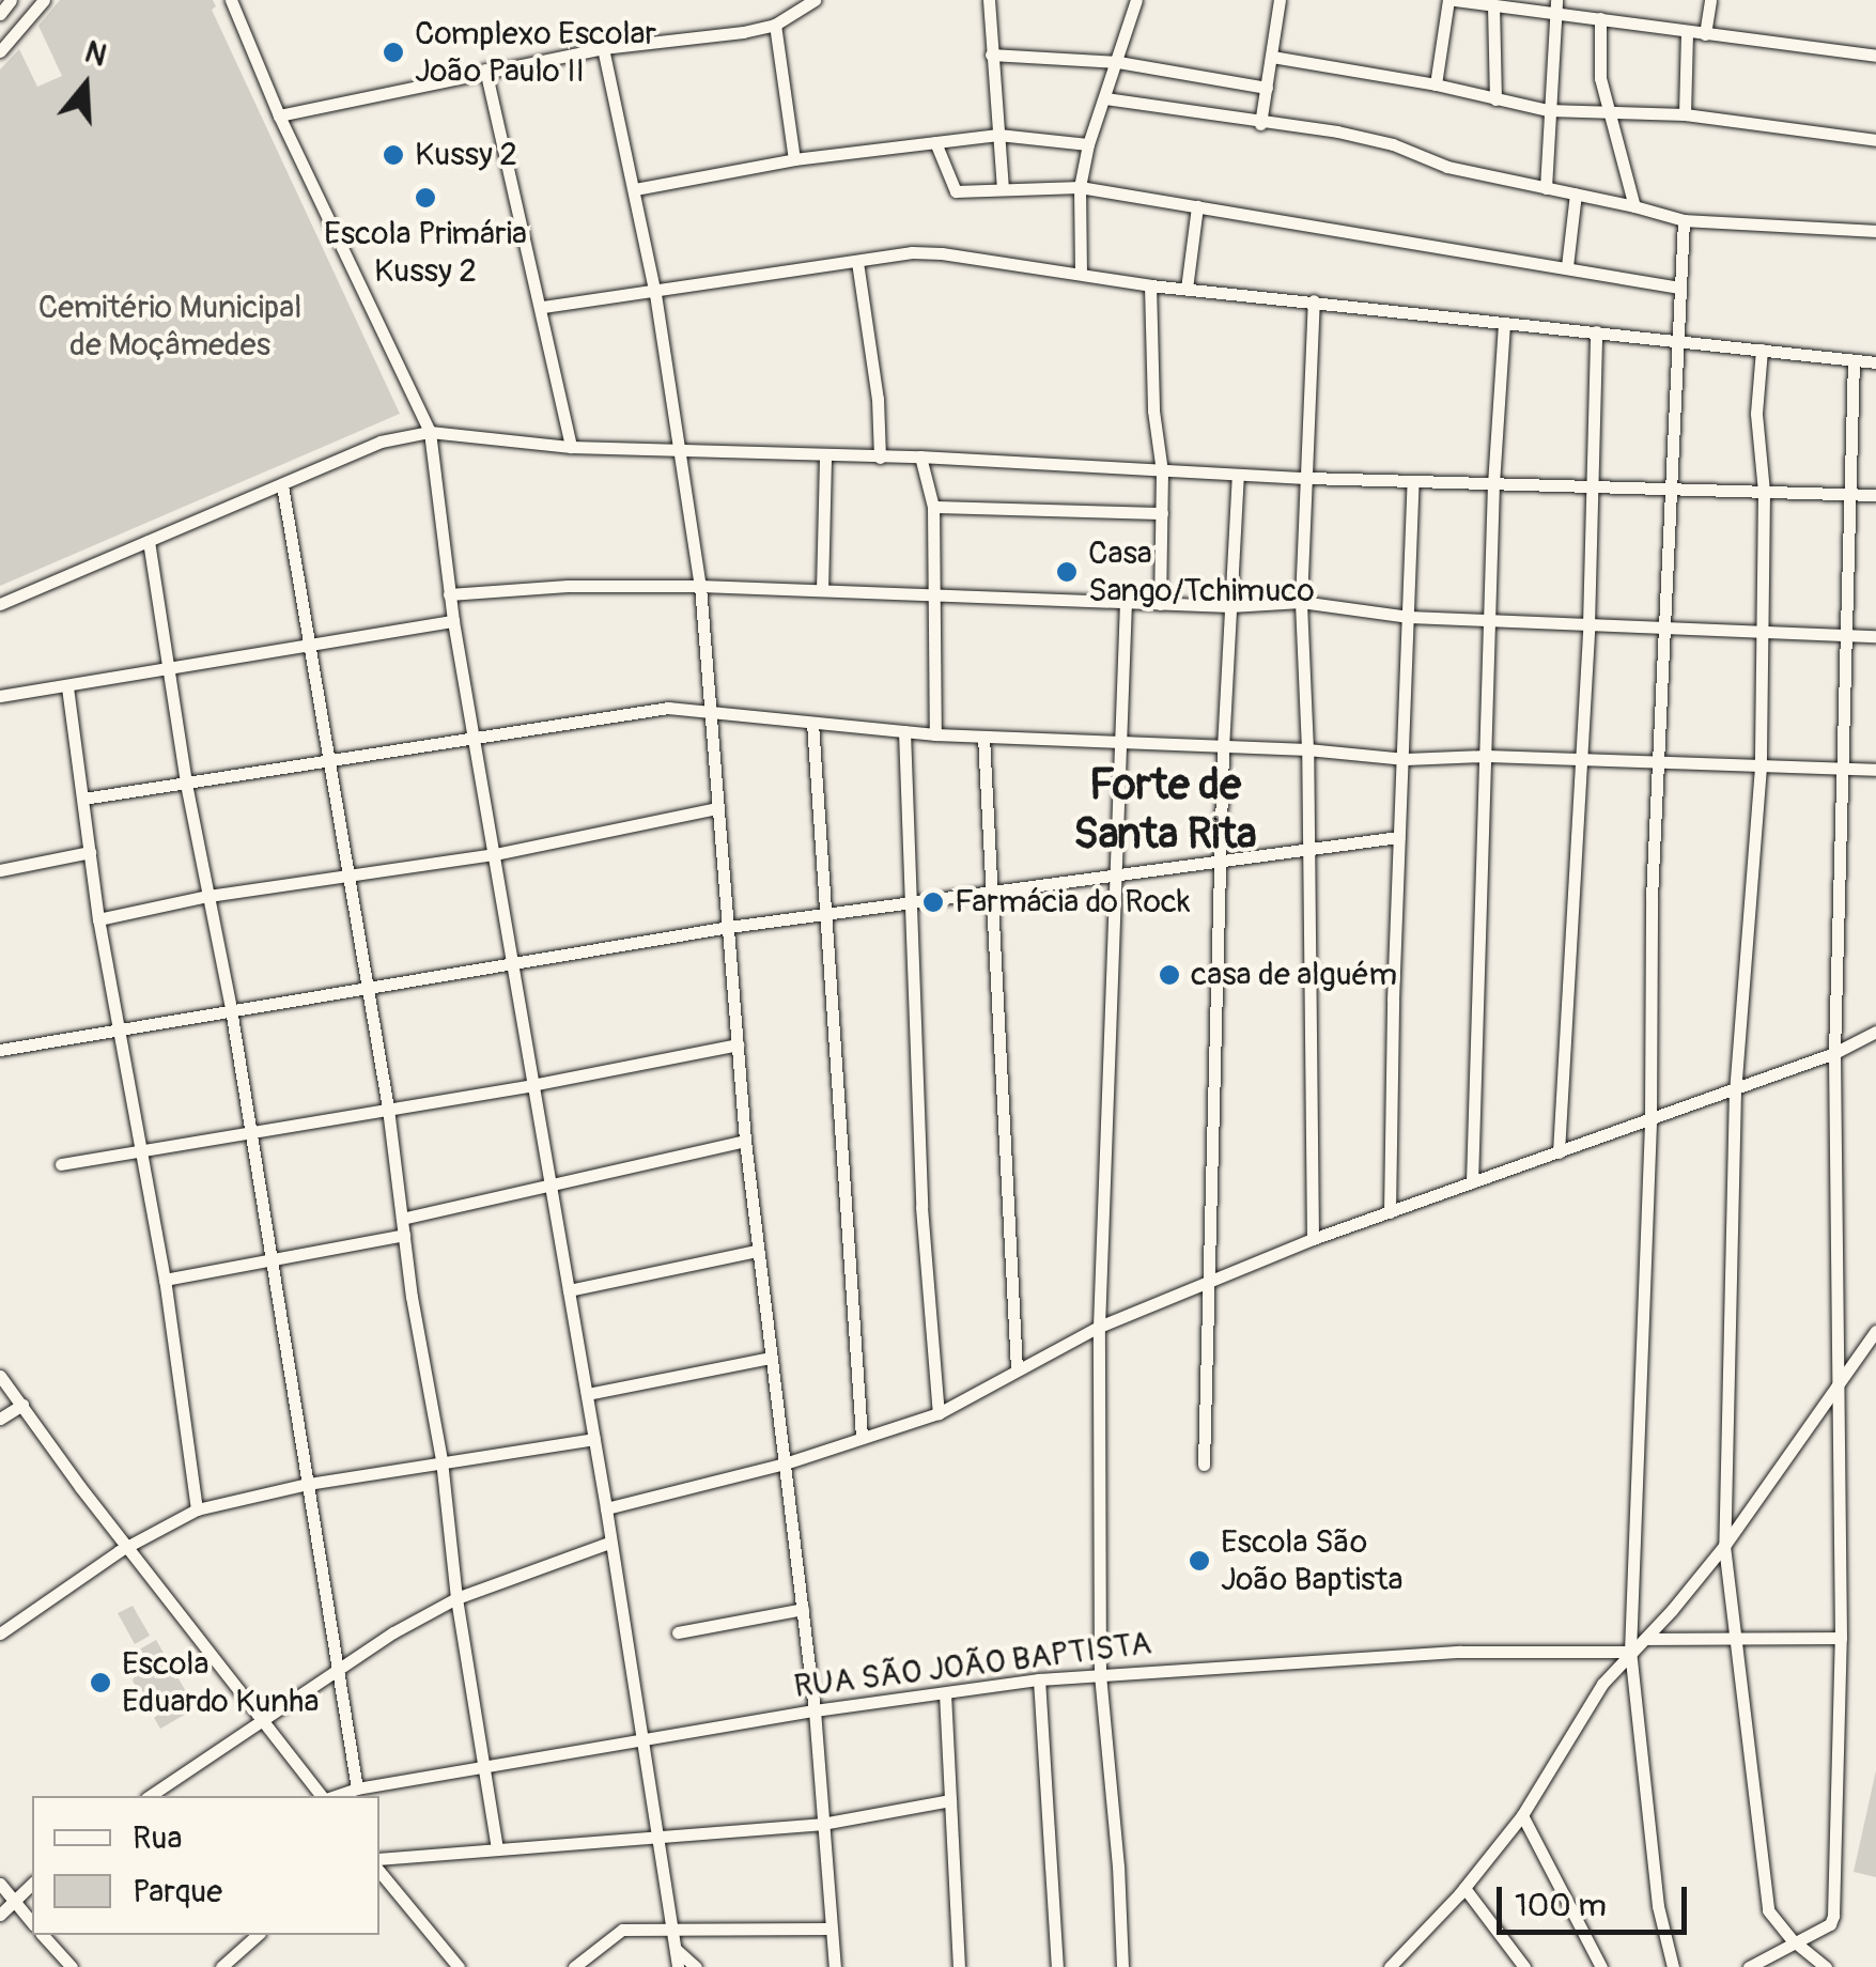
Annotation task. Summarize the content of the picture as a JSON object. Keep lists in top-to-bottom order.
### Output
{
  "streets": {
    "street": ["RUA SÃO JOÃO BAPTISTA"]
  },
  "districts": ["Forte de Santa Rita"],
  "parks": ["Cemitério Municipal de Moçâmedes"],
  "places": [
    "Complexo Escolar João Paulo II",
    "Kussy 2",
    "Escola Primária Kussy 2",
    "Casa Sango/Tchimuco",
    "Farmácia do Rock",
    "casa de alguém",
    "Escola São João Baptista",
    "Escola Eduardo Kunha"
  ],
  "legend": ["Rua", "Parque"],
  "scale_bar": "100 m",
  "north": "top"
}
